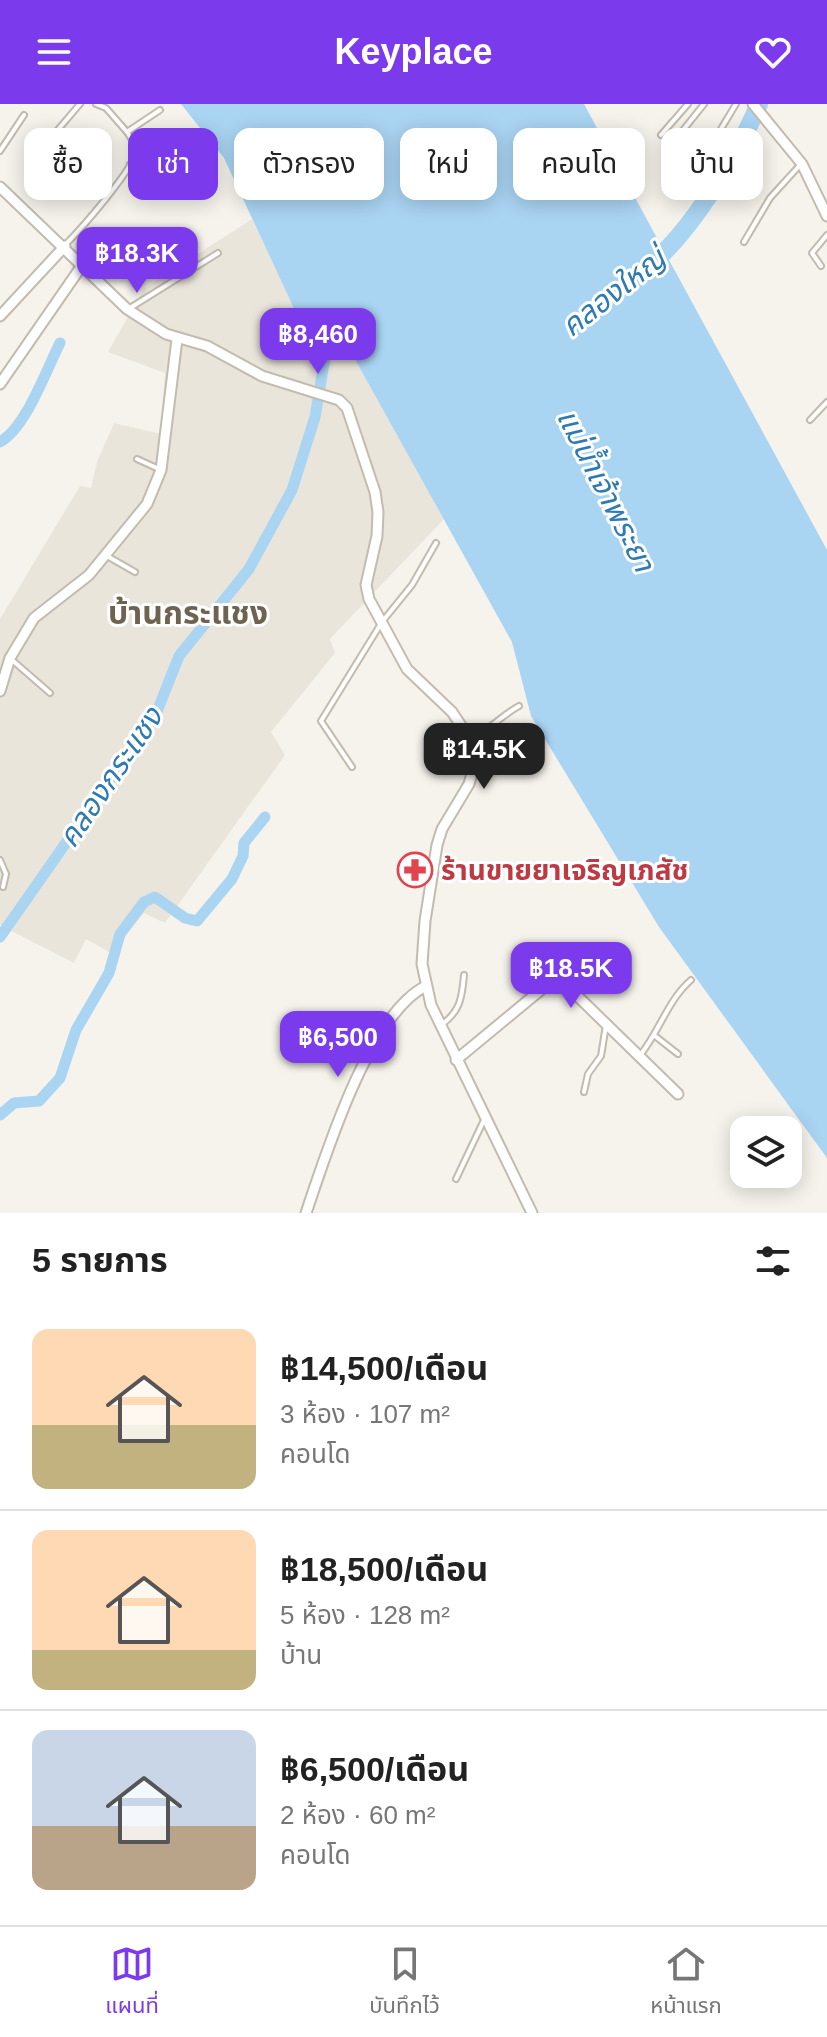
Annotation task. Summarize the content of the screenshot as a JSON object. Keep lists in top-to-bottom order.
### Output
{
  "districts": ["บ้านกระแชง"],
  "water": ["คลองใหญ่", "แม่น้ำเจ้าพระยา", "คลองกระแชง"],
  "places": {
    "pharmacy": ["ร้านขายยาเจริญเภสัช"]
  },
  "page": {
    "header": "Keyplace",
    "chip": [
      "ซื้อ",
      "เช่า",
      "ตัวกรอง",
      "ใหม่",
      "คอนโด",
      "บ้าน"
    ],
    "price": [
      "฿18.3K",
      "฿8,460",
      "฿14.5K",
      "฿18.5K",
      "฿6,500"
    ],
    "heading": "5 รายการ",
    "list": [
      {
        "name": "฿14,500/เดือน",
        "note": "3 ห้อง · 107 m² · คอนโด"
      },
      {
        "name": "฿18,500/เดือน",
        "note": "5 ห้อง · 128 m² · บ้าน"
      },
      {
        "name": "฿6,500/เดือน",
        "note": "2 ห้อง · 60 m² · คอนโด"
      }
    ],
    "tabs": ["แผนที่", "บันทึกไว้", "หน้าแรก"]
  }
}
